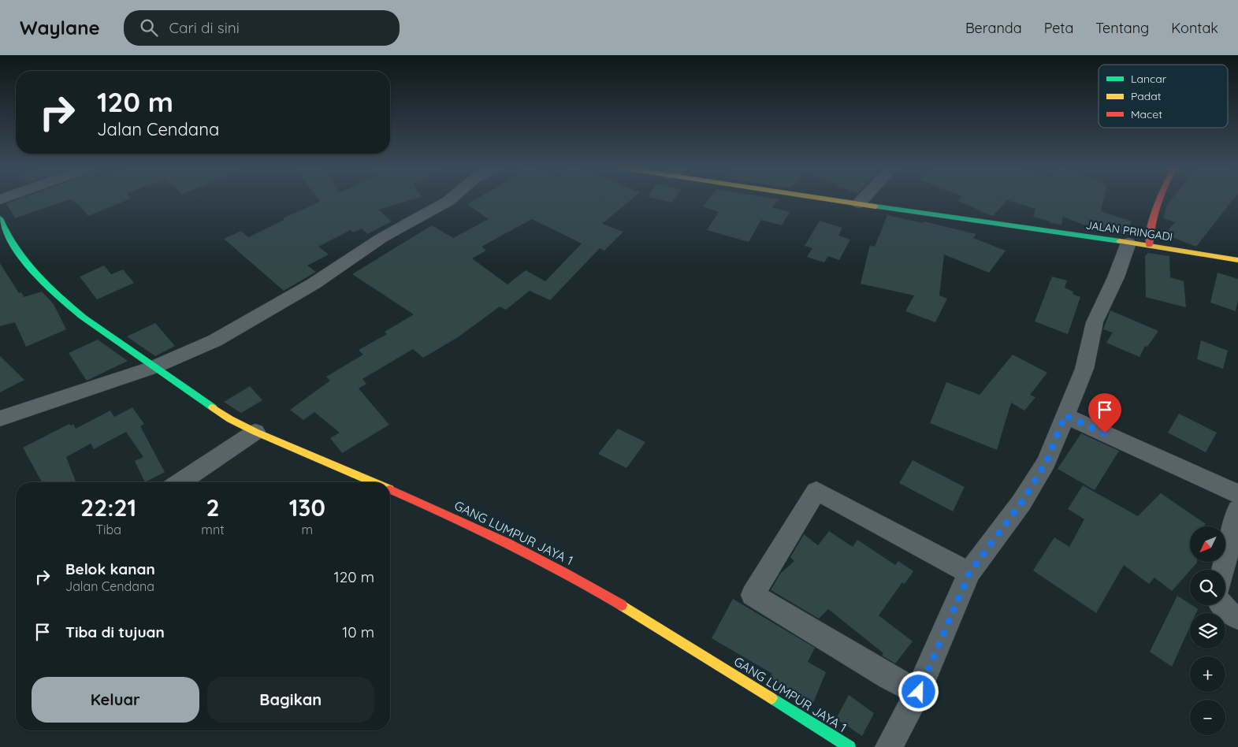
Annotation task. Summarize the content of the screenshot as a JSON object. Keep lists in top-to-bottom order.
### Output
{
  "streets": {
    "street": ["JALAN PRINGADI", "GANG LUMPUR JAYA 1"]
  },
  "legend": ["Lancar", "Padat", "Macet"],
  "north": "bottom left",
  "page": {
    "header": "Waylane",
    "search": "Cari di sini",
    "nav": [
      "Beranda",
      "Peta",
      "Tentang",
      "Kontak"
    ],
    "turn": ["120 m", "Jalan Cendana"],
    "eta": [
      "22:21",
      "Tiba",
      "2",
      "mnt",
      "130",
      "m"
    ],
    "map_buttons": ["+", "−"],
    "list": [
      {
        "name": "Belok kanan",
        "note": "Jalan Cendana",
        "value": "120 m"
      },
      {
        "name": "Tiba di tujuan",
        "value": "10 m"
      }
    ],
    "buttons": ["Keluar", "Bagikan"]
  }
}
